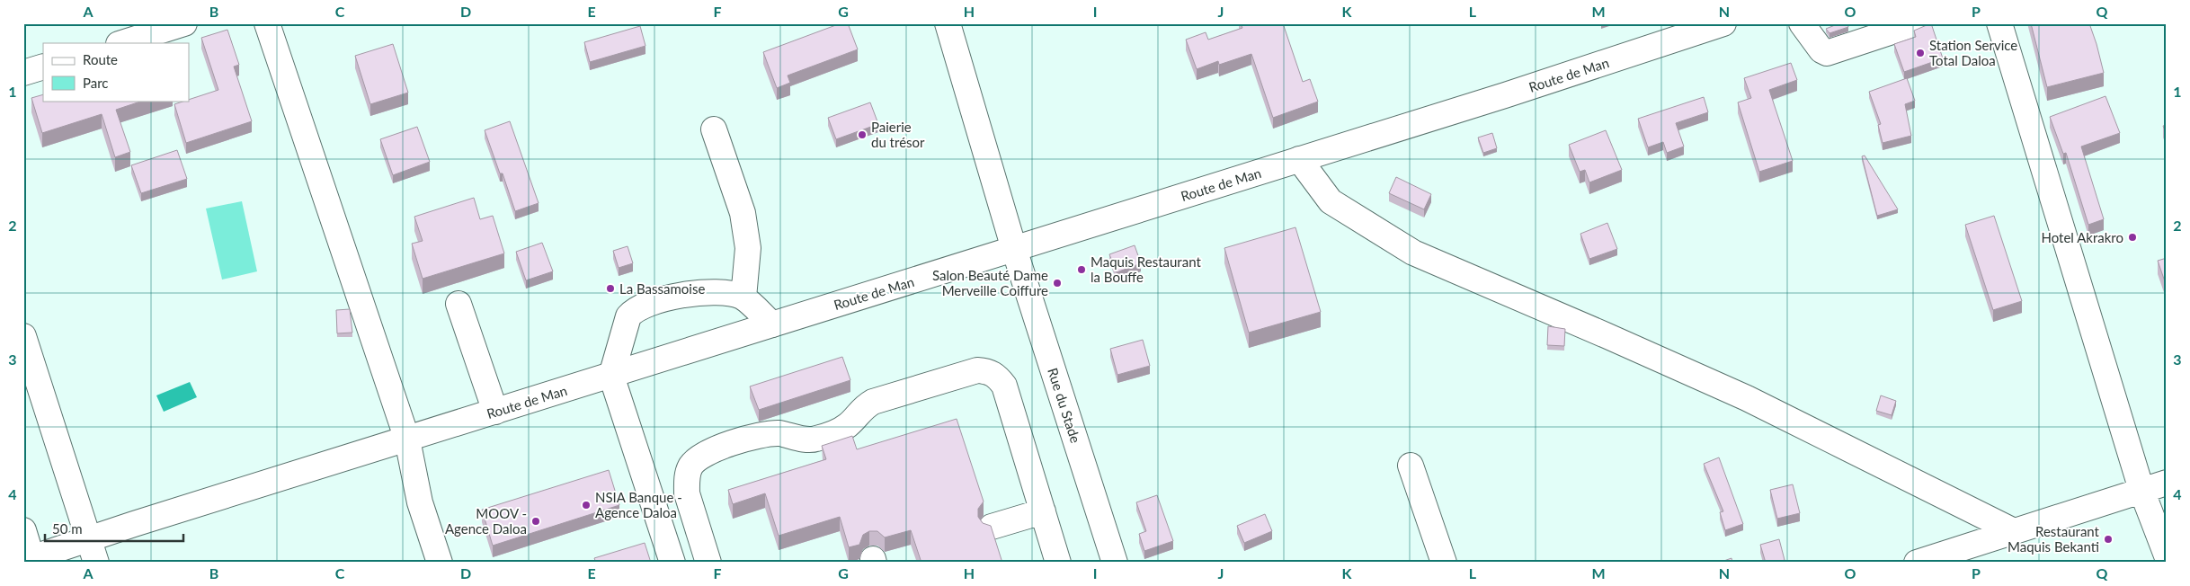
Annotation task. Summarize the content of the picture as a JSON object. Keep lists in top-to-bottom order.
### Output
{
  "streets": {
    "main road": ["Route de Man", "Rue du Stade"]
  },
  "crossings": [
    ["Route de Man", "Rue du Stade"]
  ],
  "places": [
    "Station Service Total Daloa",
    "Paierie du trésor",
    "Hotel Akrakro",
    "Maquis Restaurant la Bouffe",
    "Salon Beauté Dame Merveille Coiffure",
    "La Bassamoise",
    "NSIA Banque - Agence Daloa",
    "MOOV - Agence Daloa",
    "Restaurant Maquis Bekanti"
  ],
  "legend": ["Route", "Parc"],
  "scale_bar": "50 m",
  "grid": {
    "columns": [
      "A",
      "B",
      "C",
      "D",
      "E",
      "F",
      "G",
      "H",
      "I",
      "J",
      "K",
      "L",
      "M",
      "N",
      "O",
      "P",
      "Q"
    ],
    "rows": [
      "1",
      "2",
      "3",
      "4"
    ]
  }
}
